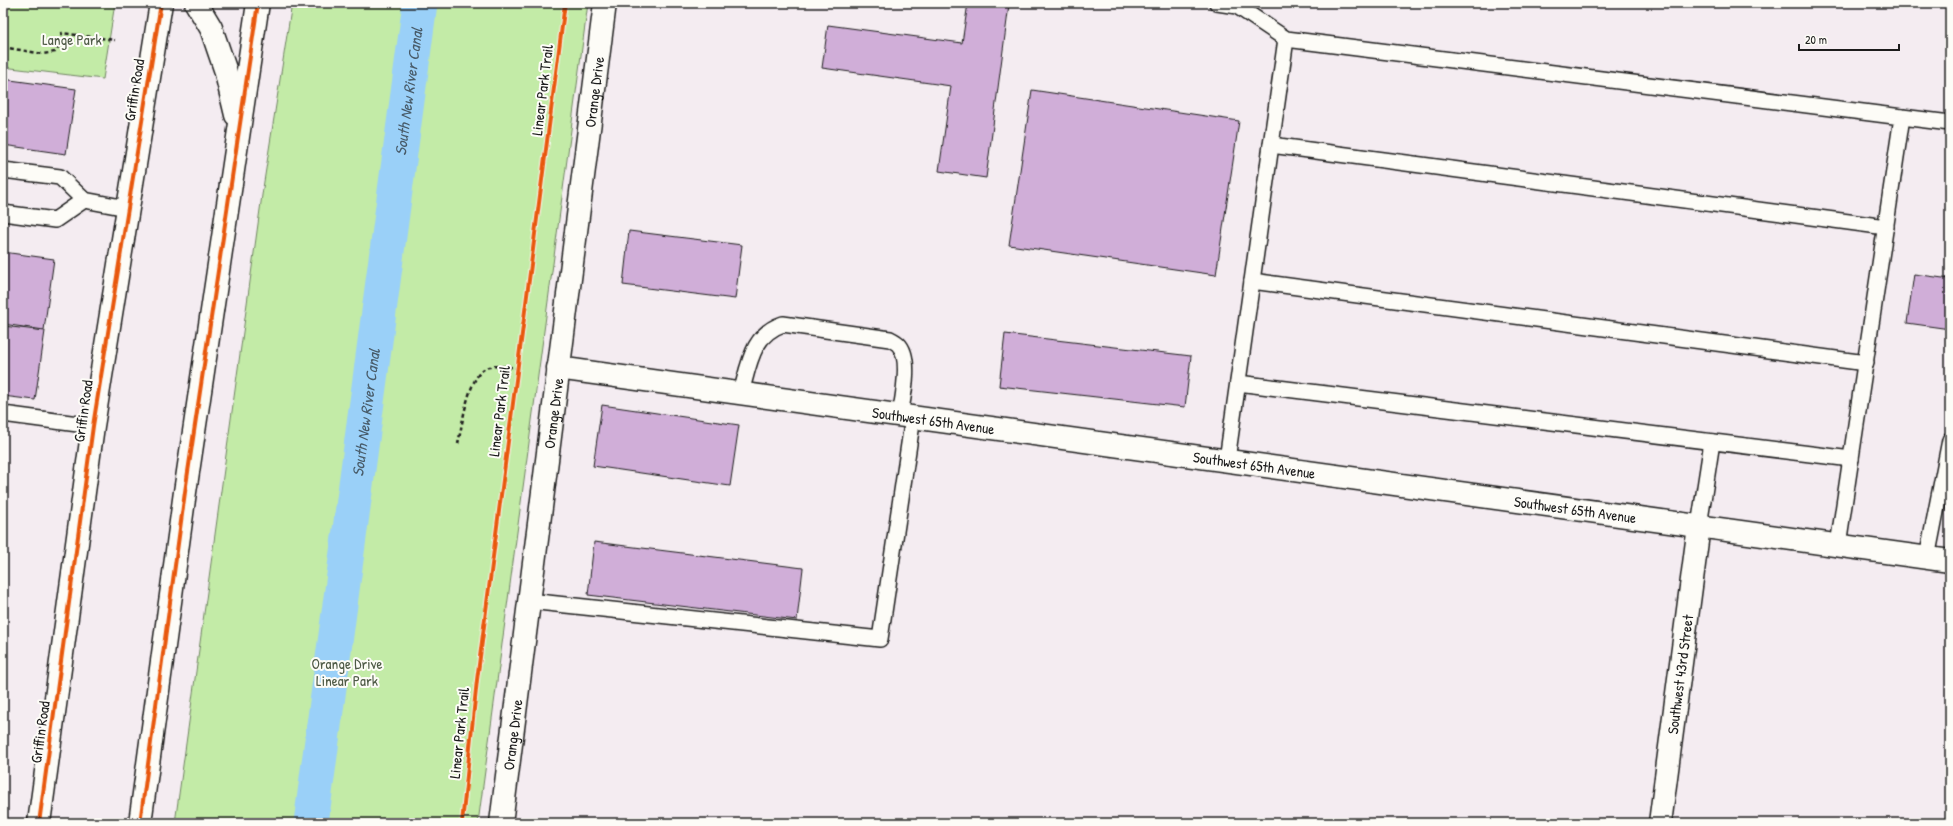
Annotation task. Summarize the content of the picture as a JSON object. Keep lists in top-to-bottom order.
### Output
{
  "streets": {
    "street": [
      "Griffin Road",
      "Orange Drive",
      "Southwest 65th Avenue",
      "Southwest 43rd Street"
    ],
    "cycle path": ["Linear Park Trail"]
  },
  "crossings": [
    ["Orange Drive", "Southwest 65th Avenue"],
    ["Southwest 65th Avenue", "Southwest 43rd Street"]
  ],
  "water": ["South New River Canal"],
  "parks": ["Lange Park", "Orange Drive Linear Park"],
  "scale_bar": "20 m"
}
